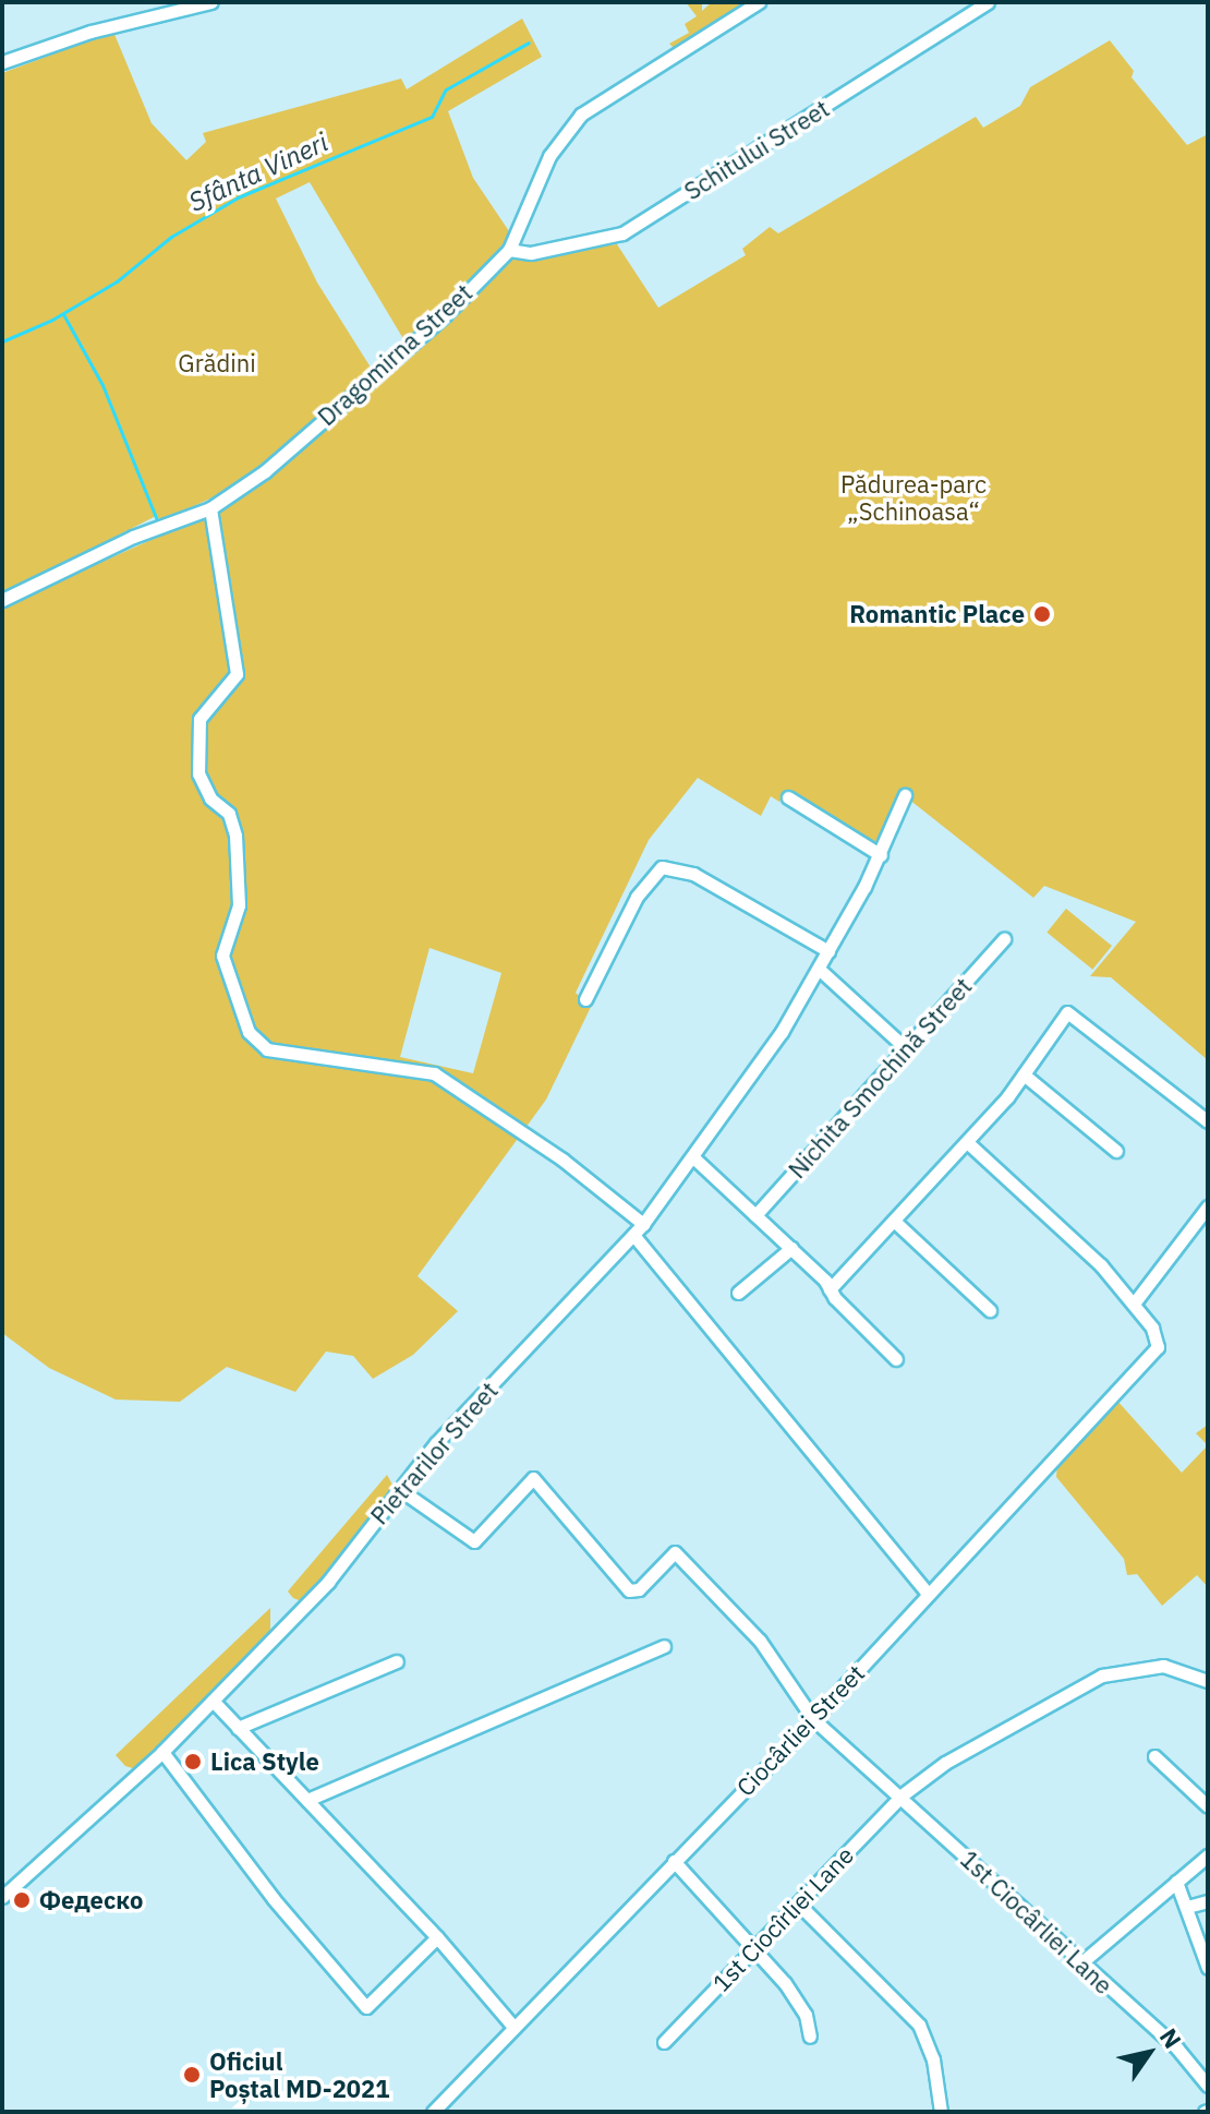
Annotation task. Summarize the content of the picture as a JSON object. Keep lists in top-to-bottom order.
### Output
{
  "streets": {
    "street": [
      "Schitului Street",
      "Dragomirna Street",
      "Nichita Smochină Street",
      "Pietrarilor Street",
      "Ciocârliei Street",
      "1st Ciocîrliei Lane",
      "1st Ciocârliei Lane"
    ]
  },
  "crossings": [
    ["Schitului Street", "Dragomirna Street"],
    ["Pietrarilor Street", "1st Ciocârliei Lane"],
    ["Ciocârliei Street", "1st Ciocârliei Lane"],
    ["1st Ciocîrliei Lane", "1st Ciocârliei Lane"]
  ],
  "water": ["Sfânta Vineri"],
  "parks": ["Grădini", "Pădurea-parc „Schinoasa“"],
  "places": [
    "Romantic Place",
    "Lica Style",
    "Федеско",
    "Oficiul Poștal MD-2021"
  ],
  "north": "top right"
}
